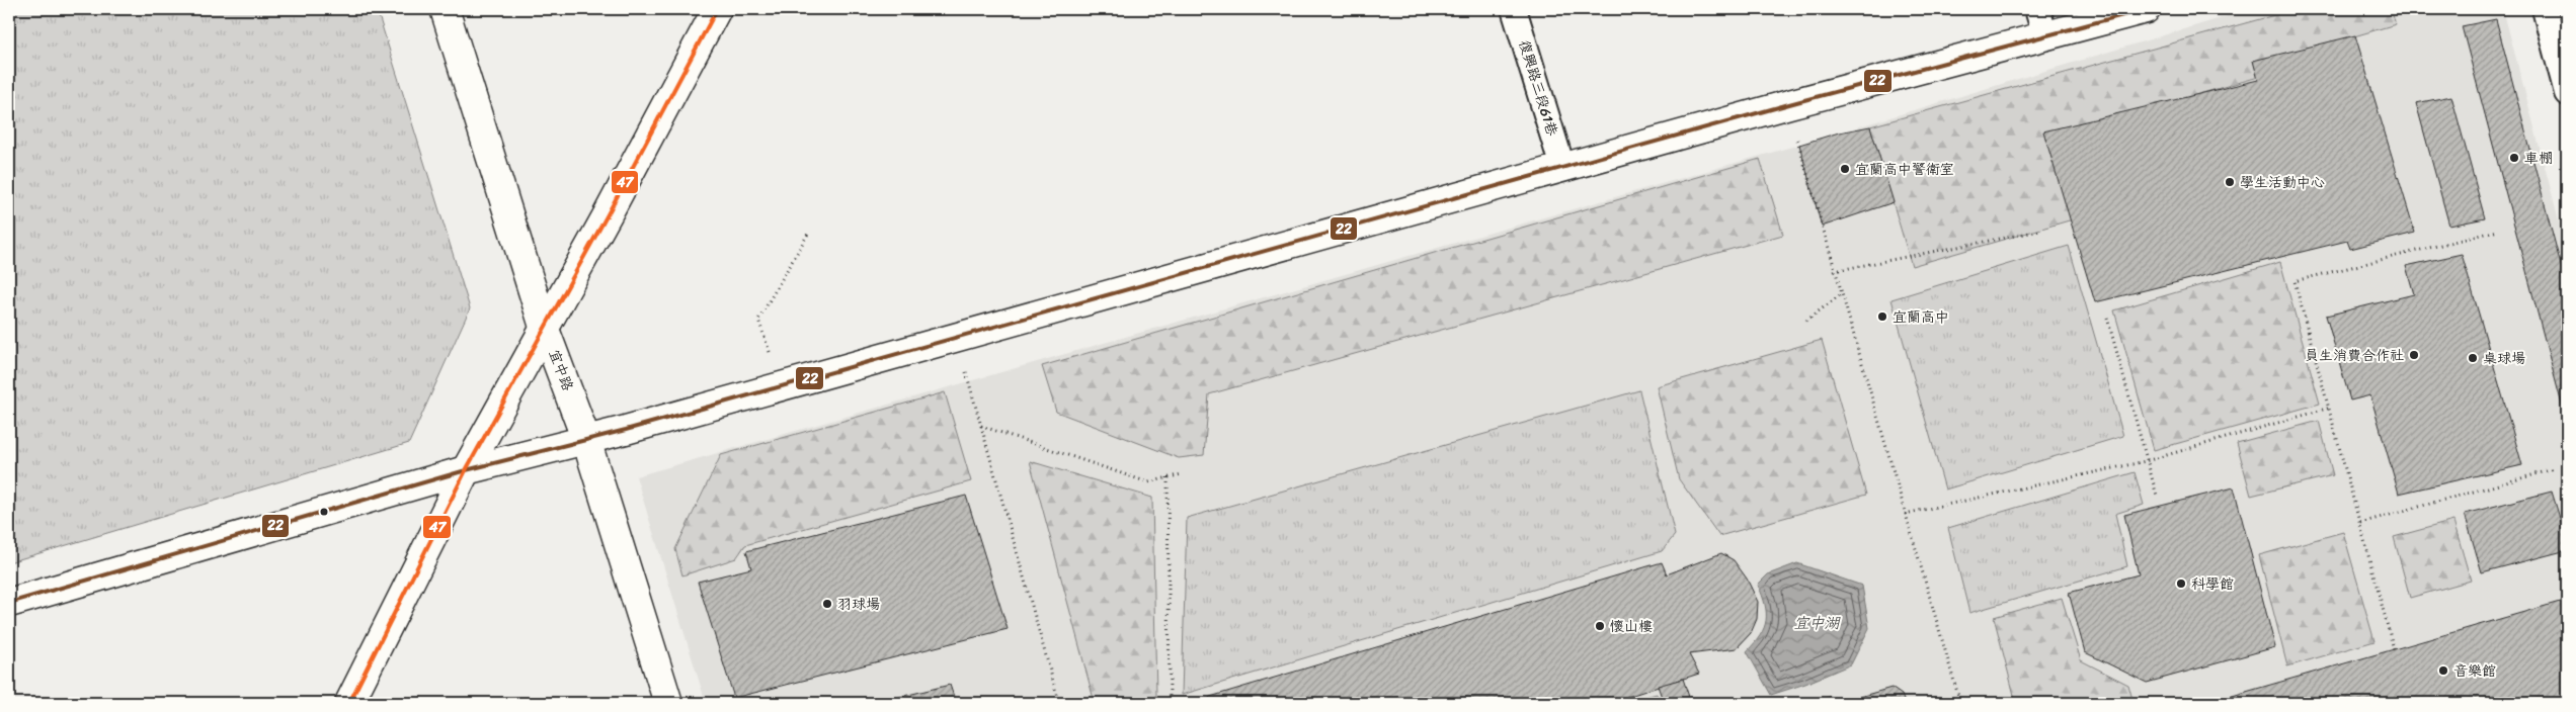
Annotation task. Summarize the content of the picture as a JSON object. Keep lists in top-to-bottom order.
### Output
{
  "streets": {
    "street": ["宜中路"],
    "lane": ["復興路三段61巷"]
  },
  "water": ["宜中湖"],
  "places": [
    "車棚",
    "宜蘭高中警衛室",
    "學生活動中心",
    "宜蘭高中",
    "員生消費合作社",
    "桌球場",
    "科學館",
    "羽球場",
    "懷山樓",
    "音樂館"
  ],
  "lines": ["transit line 22", "transit line 47"]
}
